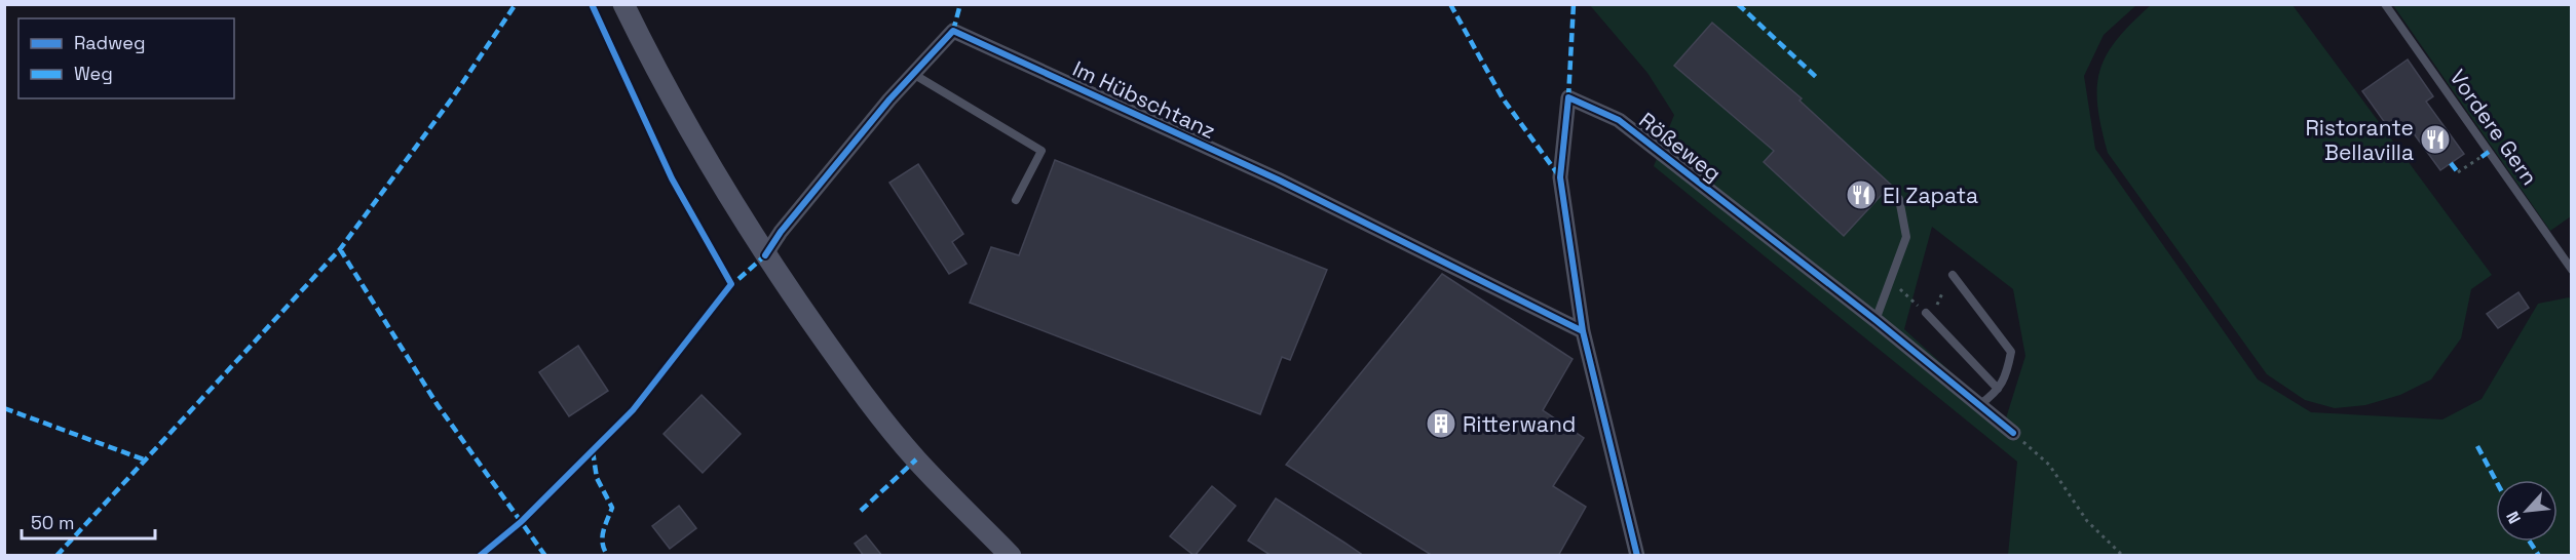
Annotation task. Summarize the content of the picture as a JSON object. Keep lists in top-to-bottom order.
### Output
{
  "streets": {
    "street": ["Im Hübschtanz", "Rößeweg"],
    "lane": ["Vordere Gern"]
  },
  "crossings": [
    ["Im Hübschtanz", "Rößeweg"]
  ],
  "places": {
    "restaurant": ["Ristorante Bellavilla", "El Zapata"],
    "building": ["Ritterwand"]
  },
  "legend": ["Radweg", "Weg"],
  "scale_bar": "50 m",
  "north": "bottom left"
}
